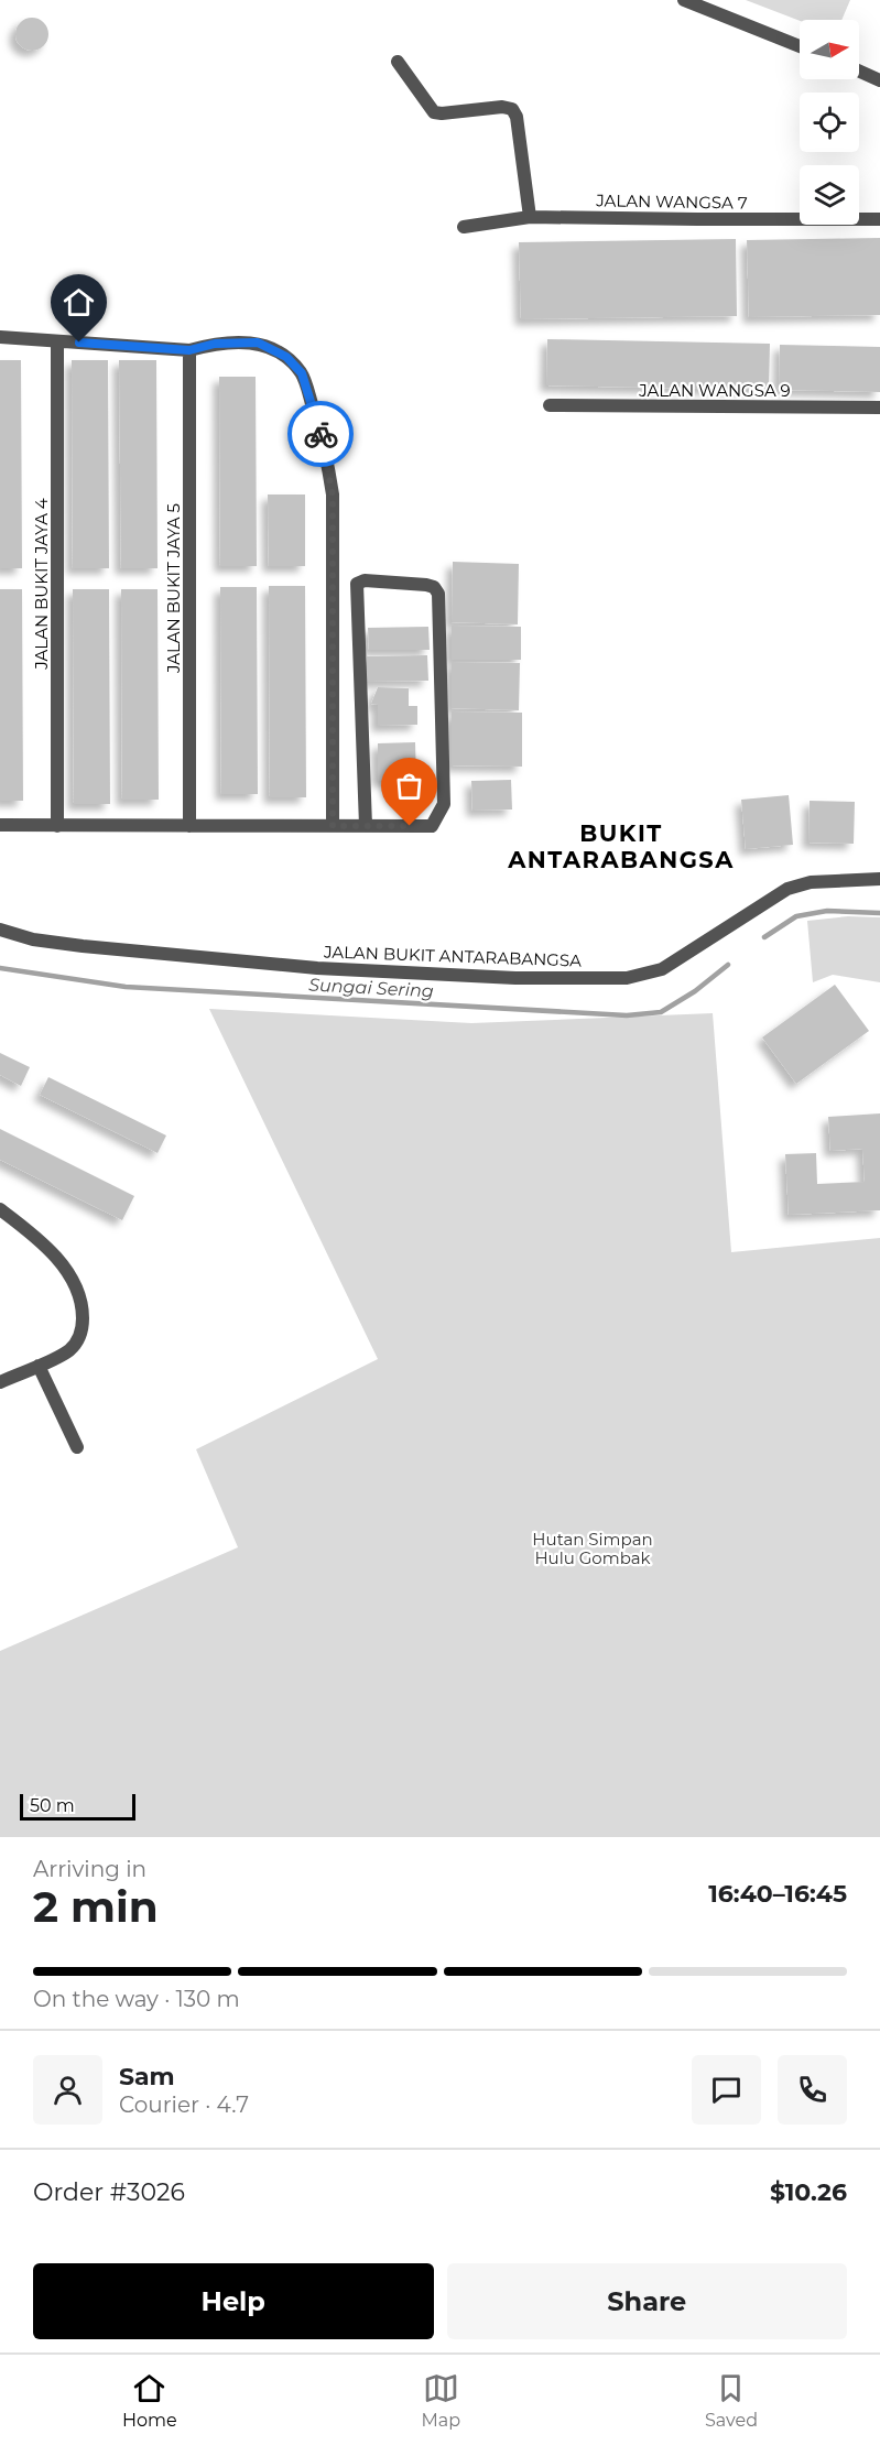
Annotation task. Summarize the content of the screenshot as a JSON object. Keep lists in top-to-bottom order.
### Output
{
  "streets": {
    "street": [
      "JALAN WANGSA 7",
      "JALAN WANGSA 9",
      "JALAN BUKIT JAYA 4",
      "JALAN BUKIT JAYA 5",
      "JALAN BUKIT ANTARABANGSA"
    ]
  },
  "districts": ["BUKIT ANTARABANGSA"],
  "water": ["Sungai Sering"],
  "parks": ["Hutan Simpan Hulu Gombak"],
  "scale_bar": "50 m",
  "north": "right",
  "page": {
    "scale": "50 m",
    "heading": ["2 min", "Arriving in", "16:40–16:45"],
    "panel": [
      "Sam",
      "Courier · 4.7",
      "Order #3026",
      "$10.26"
    ],
    "bar": "On the way · 130 m",
    "buttons": ["Help", "Share"],
    "tabs": ["Home", "Map", "Saved"]
  }
}
